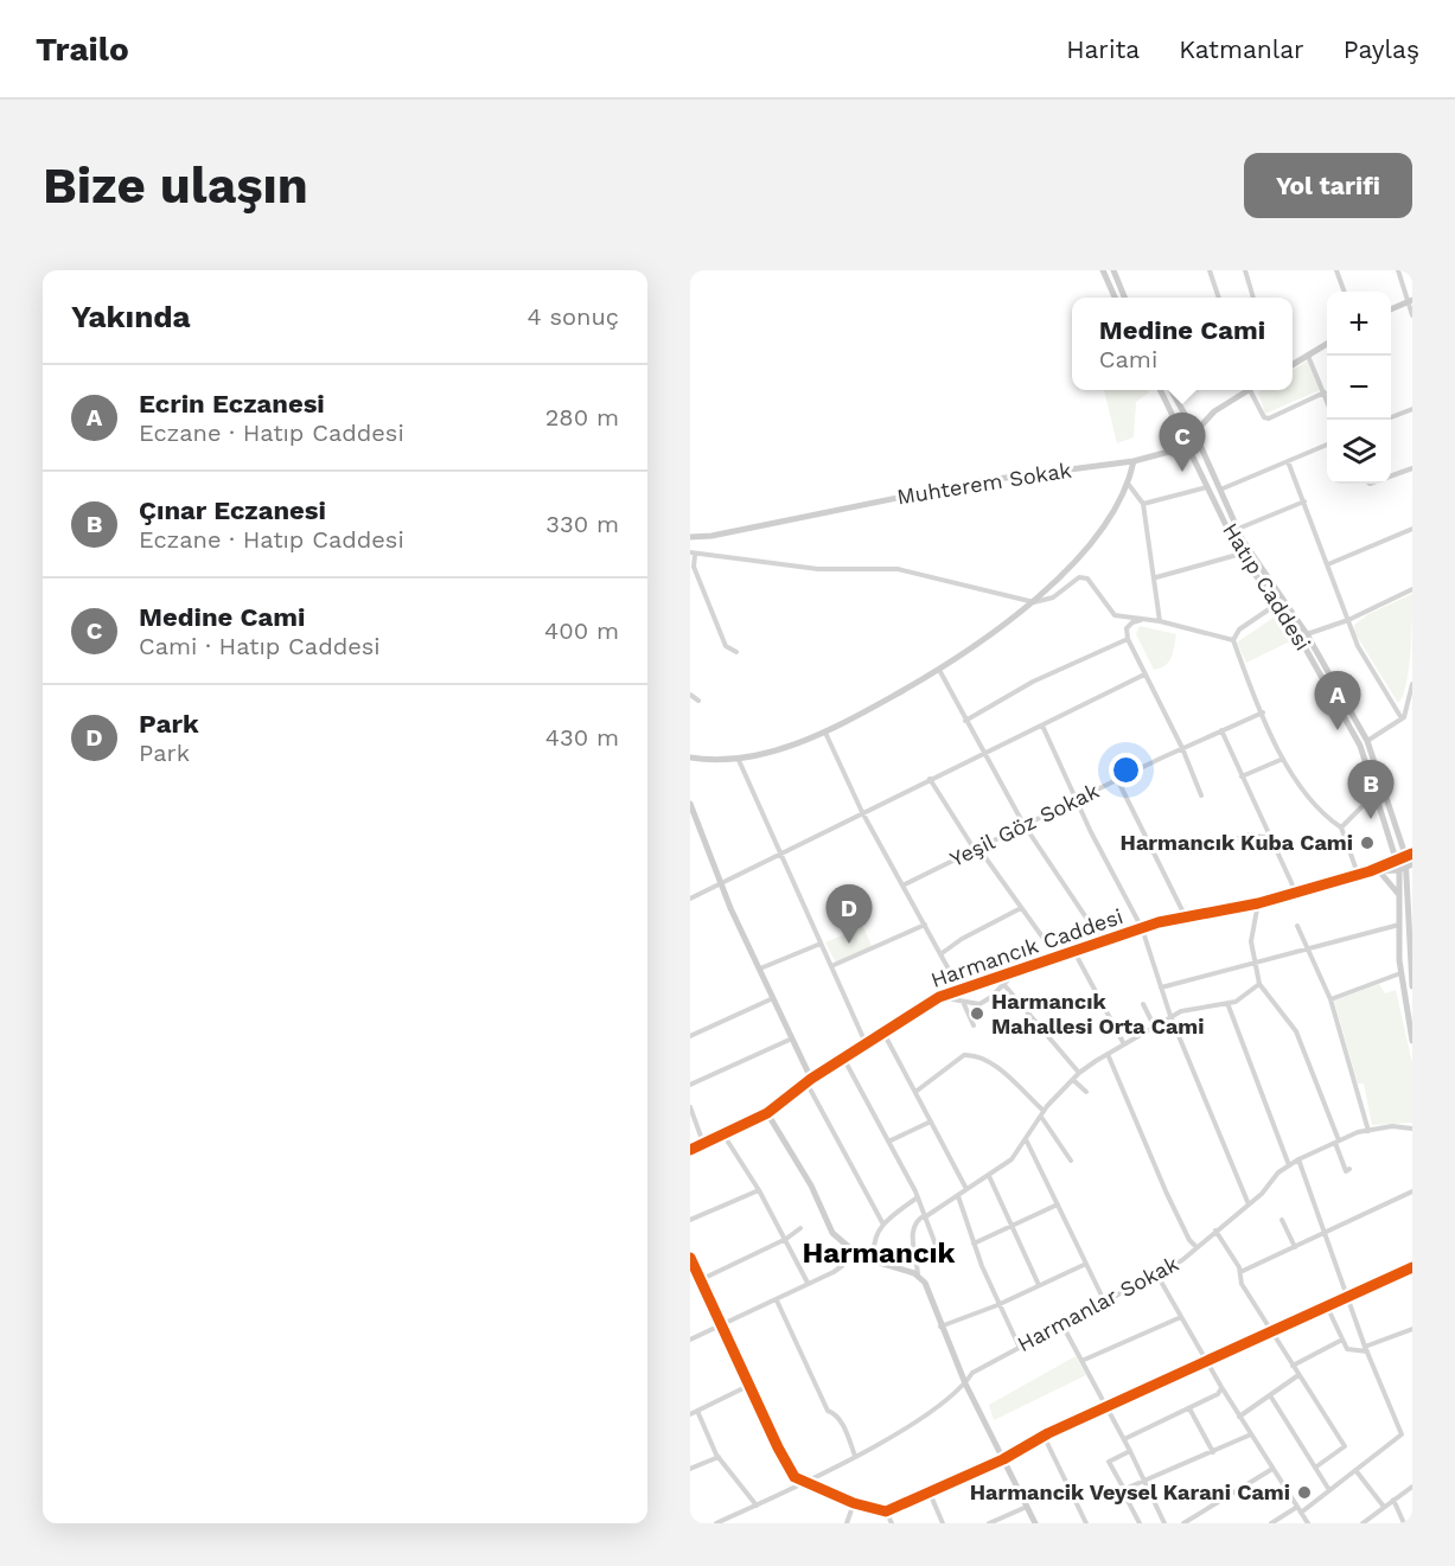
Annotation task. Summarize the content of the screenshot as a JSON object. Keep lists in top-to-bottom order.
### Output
{
  "streets": {
    "street": [
      "Muhterem Sokak",
      "Hatıp Caddesi",
      "Yeşil Göz Sokak",
      "Harmancık Caddesi",
      "Harmanlar Sokak"
    ]
  },
  "crossings": [
    ["Muhterem Sokak", "Hatıp Caddesi"]
  ],
  "districts": ["Harmancık"],
  "places": ["Harmancık Kuba Cami", "Harmancık Mahallesi Orta Cami", "Harmancik Veysel Karani Cami"],
  "page": {
    "header": "Trailo",
    "nav": ["Harita", "Katmanlar", "Paylaş"],
    "buttons": "Yol tarifi",
    "title": "Bize ulaşın",
    "heading": ["Yakında", "4 sonuç"],
    "map_buttons": ["+", "−"],
    "popup": ["Medine Cami", "Cami"],
    "list": [
      {
        "mark": "A",
        "name": "Ecrin Eczanesi",
        "note": "Eczane · Hatıp Caddesi",
        "value": "280 m"
      },
      {
        "mark": "B",
        "name": "Çınar Eczanesi",
        "note": "Eczane · Hatıp Caddesi",
        "value": "330 m"
      },
      {
        "mark": "C",
        "name": "Medine Cami",
        "note": "Cami · Hatıp Caddesi",
        "value": "400 m"
      },
      {
        "mark": "D",
        "name": "Park",
        "note": "Park",
        "value": "430 m"
      }
    ],
    "pins": [
      "C",
      "A",
      "B",
      "D"
    ]
  }
}
